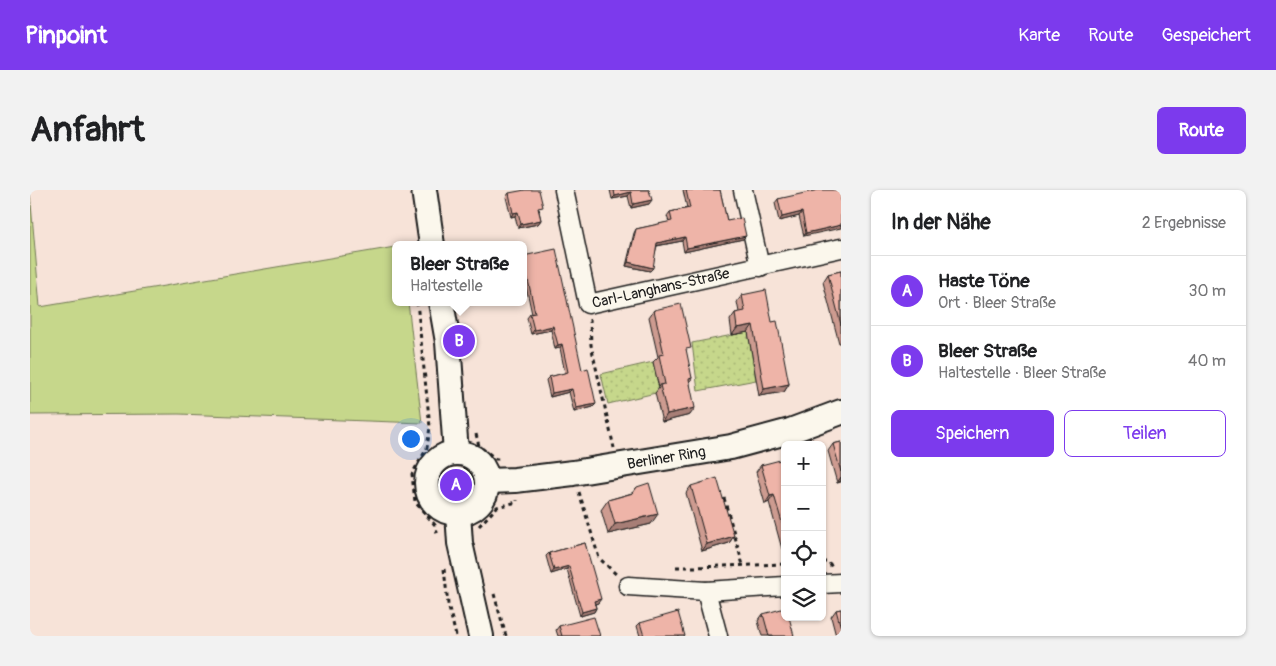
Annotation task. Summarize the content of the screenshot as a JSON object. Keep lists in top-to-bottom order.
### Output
{
  "streets": {
    "street": ["Carl-Langhans-Straße", "Berliner Ring"]
  },
  "page": {
    "header": "Pinpoint",
    "nav": ["Karte", "Route", "Gespeichert"],
    "buttons": [
      "Route",
      ["Speichern", "Teilen"]
    ],
    "title": "Anfahrt",
    "heading": ["In der Nähe", "2 Ergebnisse"],
    "popup": ["Bleer Straße", "Haltestelle"],
    "list": [
      {
        "mark": "A",
        "name": "Haste Töne",
        "note": "Ort · Bleer Straße",
        "value": "30 m"
      },
      {
        "mark": "B",
        "name": "Bleer Straße",
        "note": "Haltestelle · Bleer Straße",
        "value": "40 m"
      }
    ],
    "pins": ["B", "A"],
    "map_buttons": ["+", "−"]
  }
}
